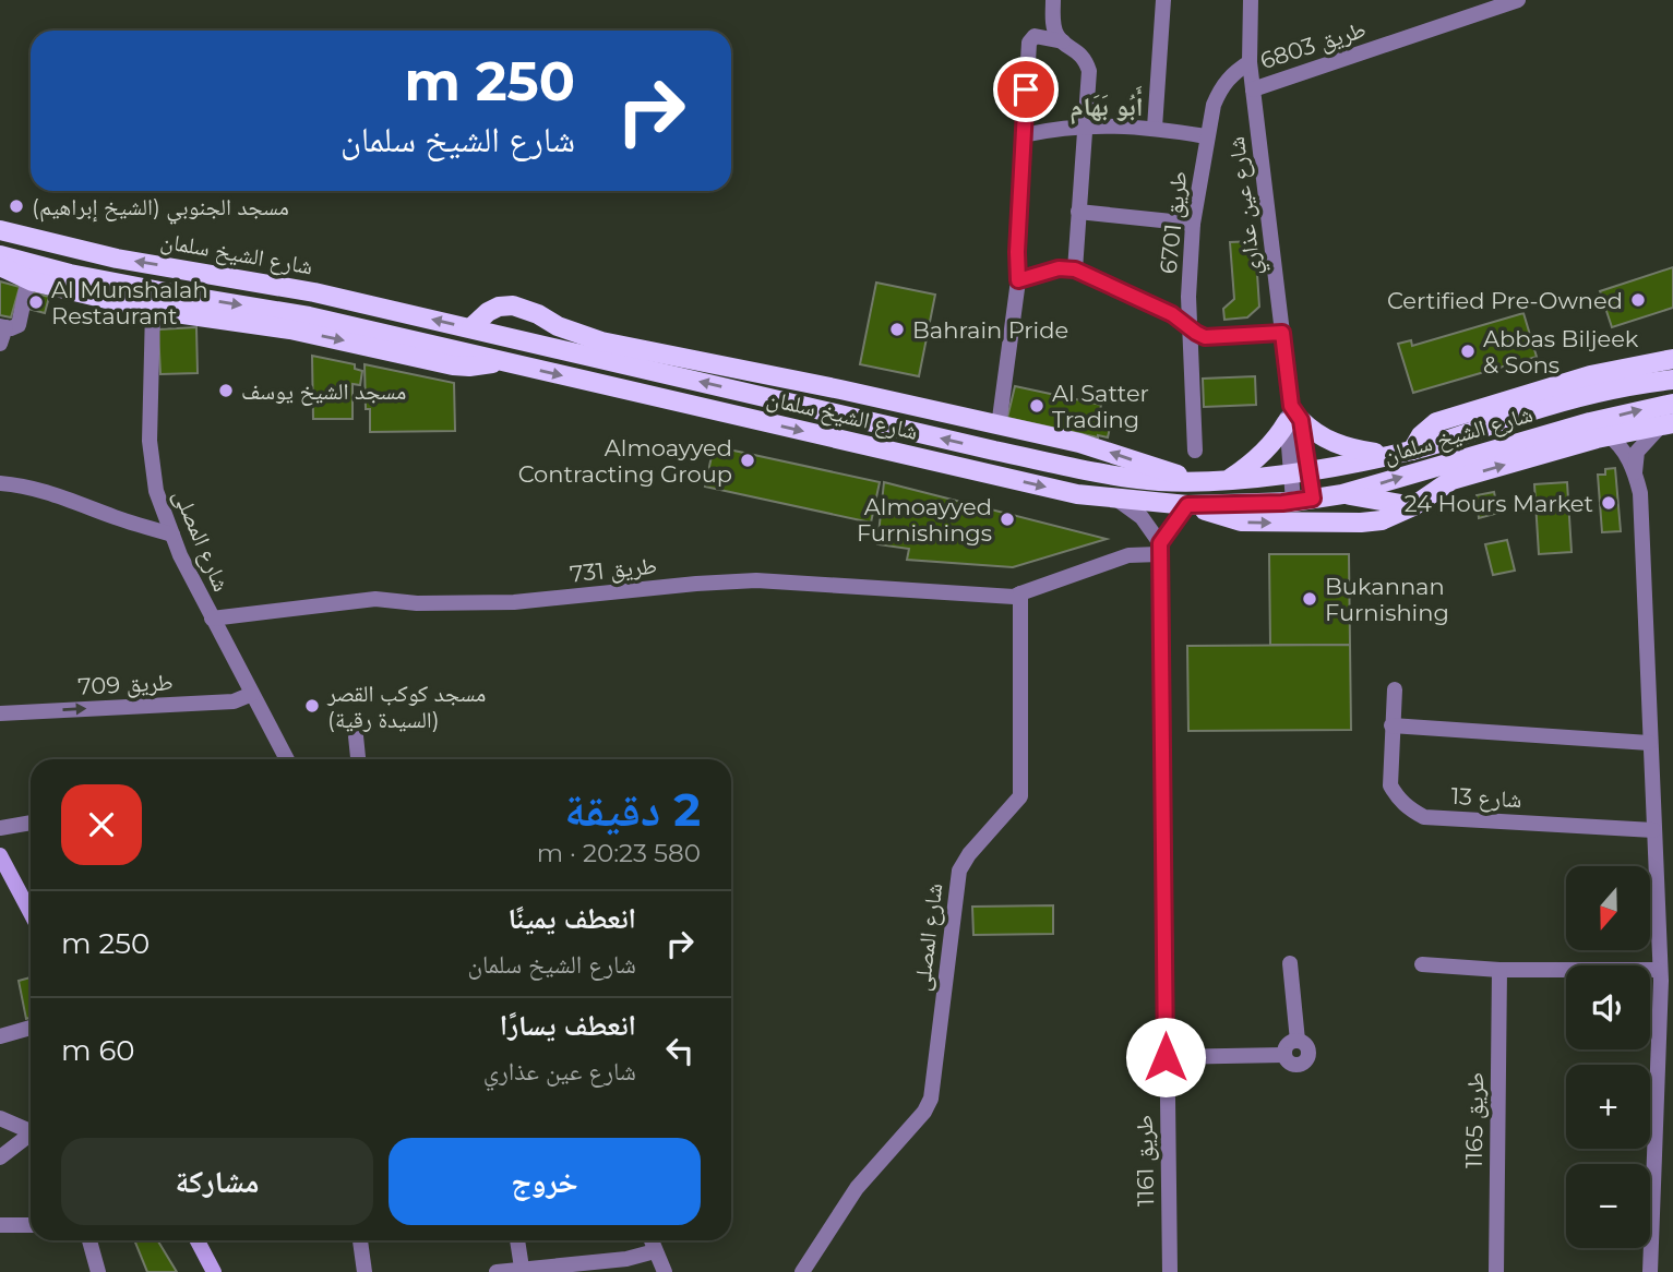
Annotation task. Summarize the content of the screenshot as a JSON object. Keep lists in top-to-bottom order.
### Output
{
  "streets": {
    "main road": ["شارع الشيخ سلمان"],
    "street": [
      "طريق 6803",
      "شارع عين عذاري",
      "طريق 6701",
      "شارع المصلى",
      "طريق 731",
      "طريق 709",
      "شارع 13",
      "طريق 1165",
      "طريق 1161"
    ]
  },
  "crossings": [
    ["طريق 6803", "شارع عين عذاري"],
    ["شارع عين عذاري", "طريق 6701"],
    ["شارع عين عذاري", "شارع الشيخ سلمان"],
    ["شارع المصلى", "طريق 731"],
    ["شارع المصلى", "طريق 709"]
  ],
  "one_way": ["طريق 709"],
  "districts": ["أَبُو بَهَام"],
  "places": [
    "مسجد الجنوبي (الشيخ إبراهيم)",
    "Certified Pre-Owned",
    "Al Munshalah Restaurant",
    "Bahrain Pride",
    "Abbas Biljeek & Sons",
    "مسجد الشيخ يوسف",
    "Al Satter Trading",
    "Almoayyed Contracting Group",
    "24 Hours Market",
    "Almoayyed Furnishings",
    "Bukannan Furnishing",
    "مسجد كوكب القصر (السيدة رقية)"
  ],
  "north": "bottom",
  "page": {
    "turn": ["250 m", "شارع الشيخ سلمان"],
    "heading": ["2 دقيقة", "580 m · 20:23"],
    "map_buttons": ["+", "−"],
    "list": [
      {
        "name": "انعطف يمينًا",
        "note": "شارع الشيخ سلمان",
        "value": "250 m"
      },
      {
        "name": "انعطف يسارًا",
        "note": "شارع عين عذاري",
        "value": "60 m"
      }
    ],
    "buttons": ["خروج", "مشاركة"]
  }
}
